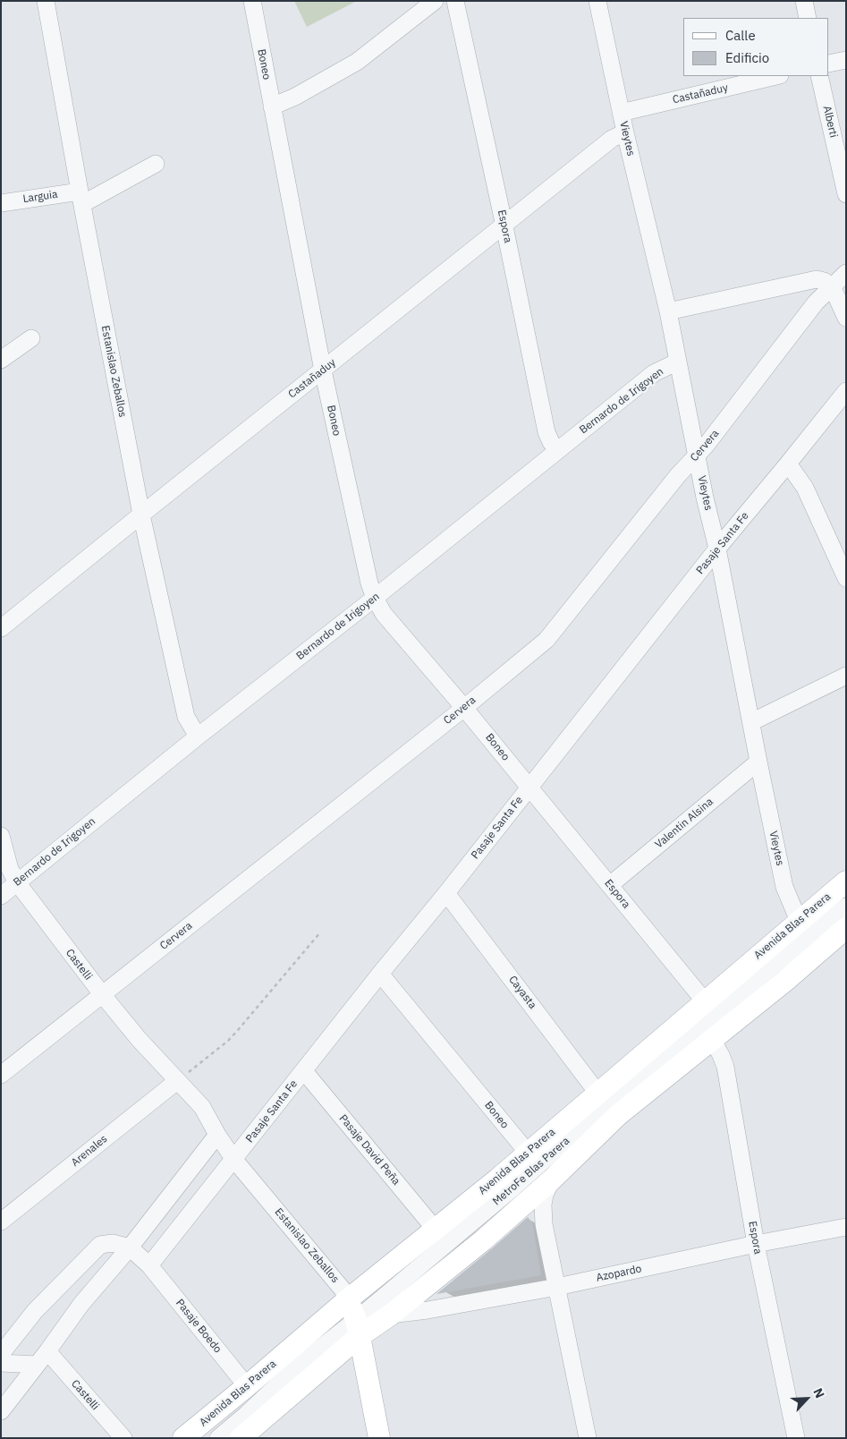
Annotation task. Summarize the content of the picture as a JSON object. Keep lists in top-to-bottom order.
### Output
{
  "streets": {
    "main road": ["Estanislao Zeballos", "Avenida Blas Parera"],
    "street": [
      "Boneo",
      "Castañaduy",
      "Alberti",
      "Vieytes",
      "Larguia",
      "Espora",
      "Bernardo de Irigoyen",
      "Cervera",
      "Pasaje Santa Fe",
      "Valentin Alsina",
      "Castelli",
      "Cayasta",
      "Pasaje David Peña",
      "Arenales",
      "MetroFe Blas Parera",
      "Azopardo",
      "Pasaje Boedo"
    ]
  },
  "crossings": [
    ["Boneo", "Castañaduy"],
    ["Boneo", "Espora"],
    ["Boneo", "Bernardo de Irigoyen"],
    ["Boneo", "Cervera"],
    ["Boneo", "Pasaje Santa Fe"],
    ["Boneo", "Avenida Blas Parera"],
    ["Castañaduy", "Vieytes"],
    ["Castañaduy", "Espora"],
    ["Castañaduy", "Estanislao Zeballos"],
    ["Vieytes", "Bernardo de Irigoyen"],
    ["Vieytes", "Cervera"],
    ["Vieytes", "Pasaje Santa Fe"],
    ["Vieytes", "Valentin Alsina"],
    ["Vieytes", "Avenida Blas Parera"],
    ["Vieytes", "MetroFe Blas Parera"],
    ["Larguia", "Estanislao Zeballos"],
    ["Espora", "Bernardo de Irigoyen"],
    ["Espora", "Pasaje Santa Fe"],
    ["Espora", "Valentin Alsina"],
    ["Espora", "Avenida Blas Parera"],
    ["Espora", "Azopardo"],
    ["Estanislao Zeballos", "Bernardo de Irigoyen"],
    ["Estanislao Zeballos", "Pasaje Santa Fe"],
    ["Estanislao Zeballos", "Avenida Blas Parera"],
    ["Estanislao Zeballos", "Castelli"],
    ["Estanislao Zeballos", "Arenales"],
    ["Estanislao Zeballos", "MetroFe Blas Parera"],
    ["Bernardo de Irigoyen", "Castelli"],
    ["Cervera", "Castelli"],
    ["Pasaje Santa Fe", "Cayasta"],
    ["Pasaje Santa Fe", "Pasaje David Peña"],
    ["Pasaje Santa Fe", "Pasaje Boedo"],
    ["Avenida Blas Parera", "Cayasta"],
    ["Avenida Blas Parera", "Pasaje David Peña"],
    ["Avenida Blas Parera", "MetroFe Blas Parera"],
    ["Avenida Blas Parera", "Azopardo"],
    ["Avenida Blas Parera", "Pasaje Boedo"],
    ["Castelli", "Arenales"]
  ],
  "legend": ["Calle", "Edificio"],
  "north": "top right"
}
